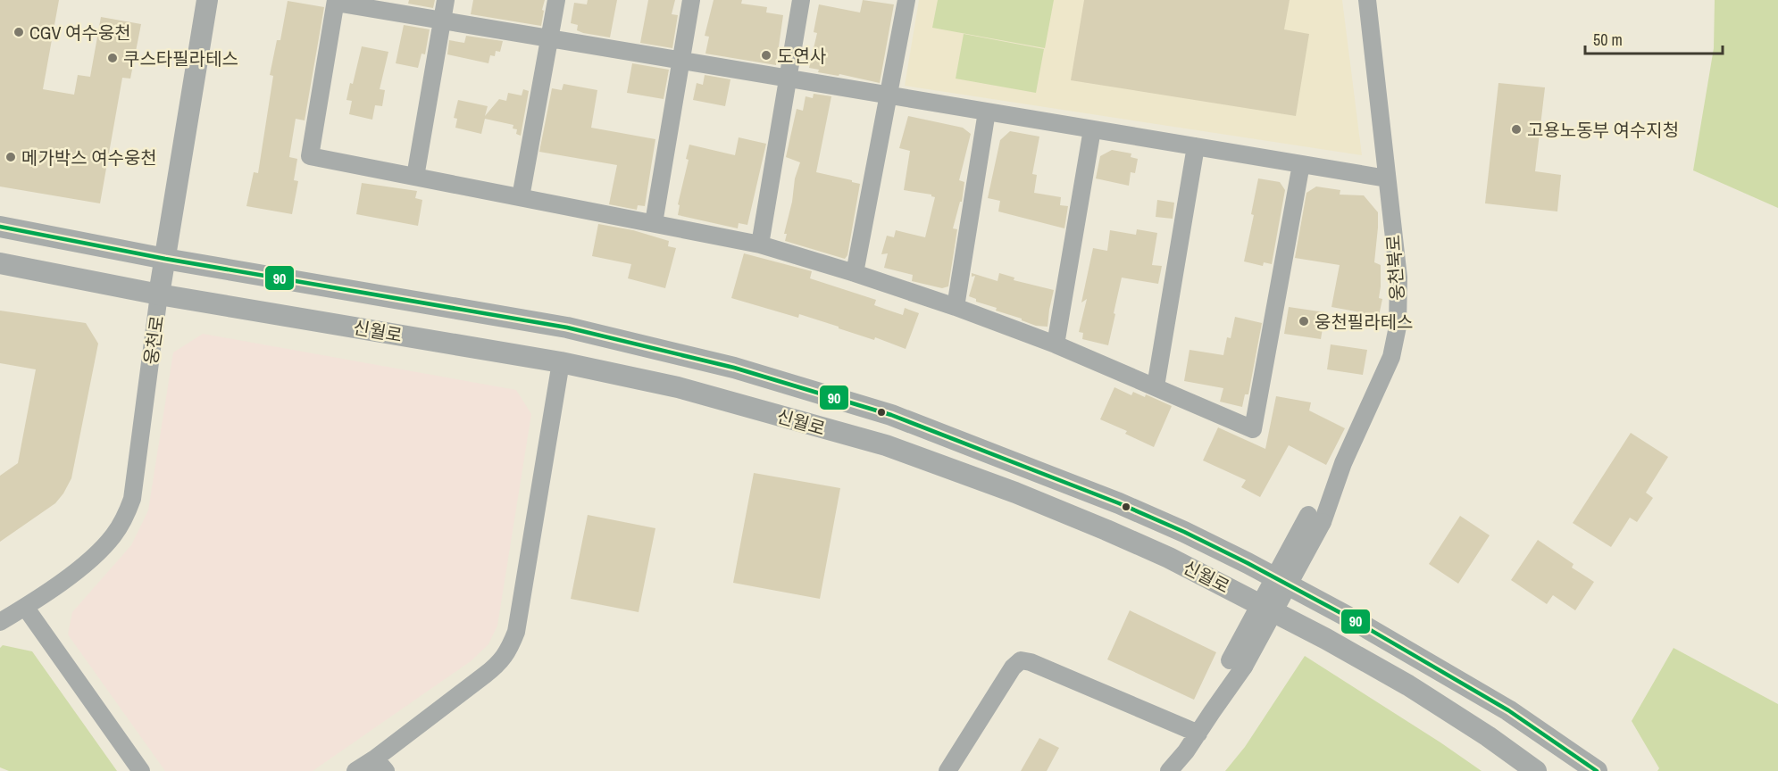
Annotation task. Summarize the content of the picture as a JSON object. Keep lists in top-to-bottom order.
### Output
{
  "streets": {
    "street": ["웅천북로", "신월로", "웅천로"]
  },
  "crossings": [
    ["신월로", "웅천로"]
  ],
  "places": [
    "CGV 여수웅천",
    "도연사",
    "쿠스타필라테스",
    "고용노동부 여수지청",
    "메가박스 여수웅천",
    "웅천필라테스"
  ],
  "lines": ["transit line 90"],
  "scale_bar": "50 m"
}
